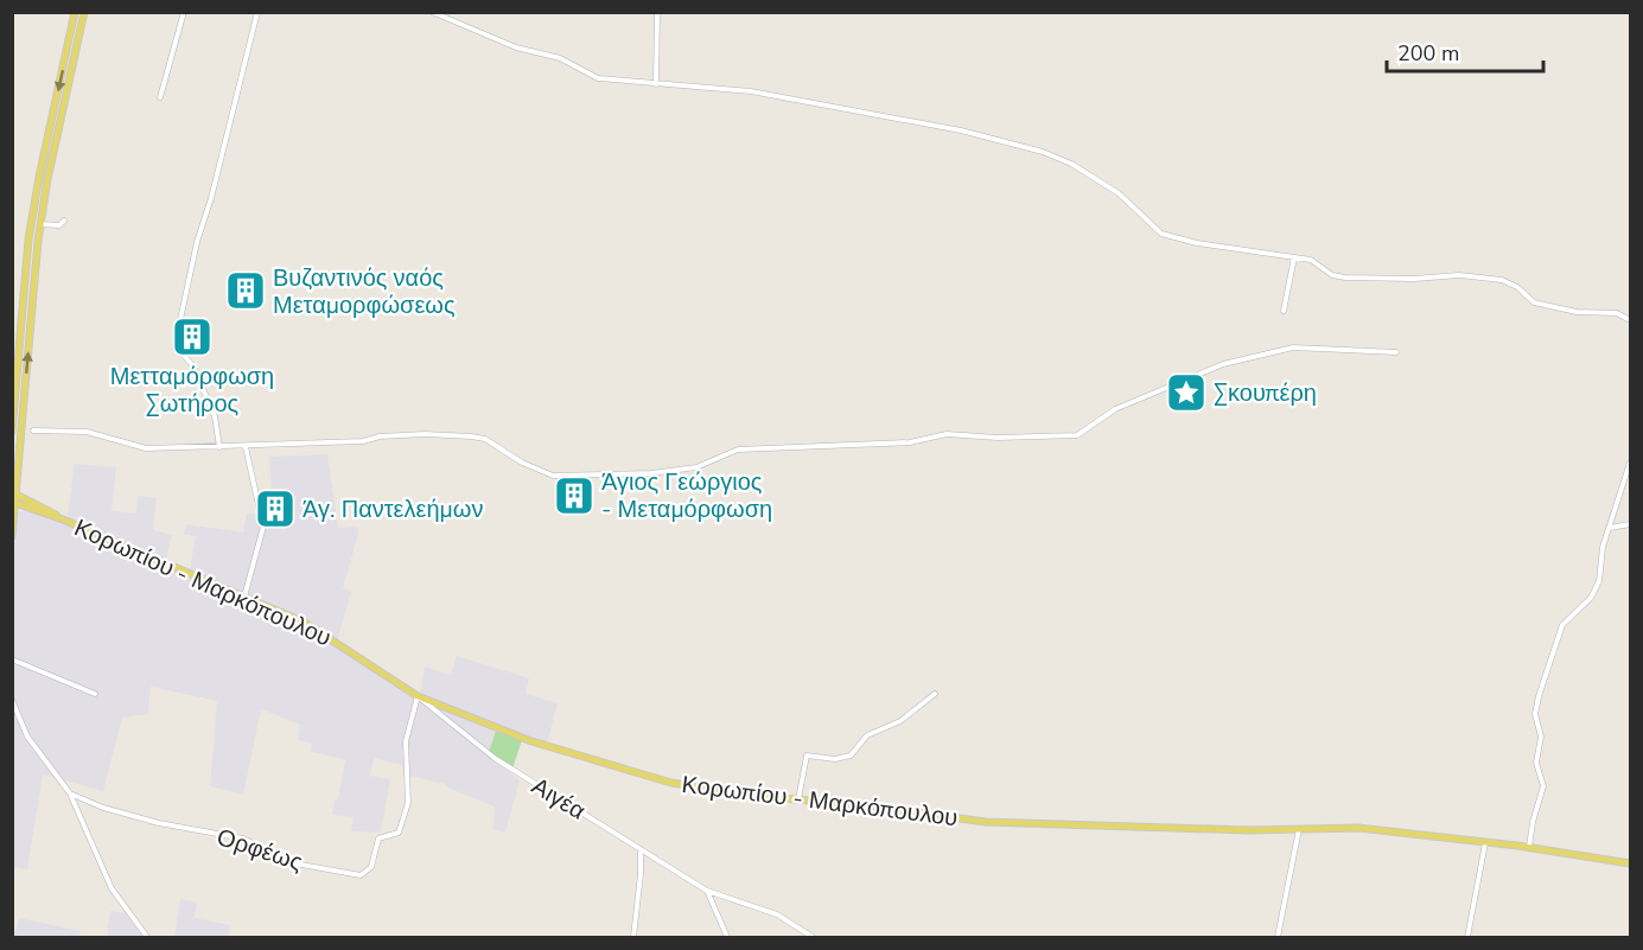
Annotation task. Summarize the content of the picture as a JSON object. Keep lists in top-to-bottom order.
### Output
{
  "streets": {
    "main road": ["Κορωπίου - Μαρκόπουλου"],
    "street": ["Αιγέα", "Ορφέως"]
  },
  "crossings": [
    ["Κορωπίου - Μαρκόπουλου", "Αιγέα"],
    ["Κορωπίου - Μαρκόπουλου", "Ορφέως"],
    ["Αιγέα", "Ορφέως"]
  ],
  "places": {
    "building": [
      "Βυζαντινός ναός Μεταμορφώσεως",
      "Μετταμόρφωση Σωτήρος",
      "Άγιος Γεώργιος - Μεταμόρφωση",
      "Άγ. Παντελεήμων"
    ],
    "place": ["Σκουπέρη"]
  },
  "scale_bar": "200 m"
}
